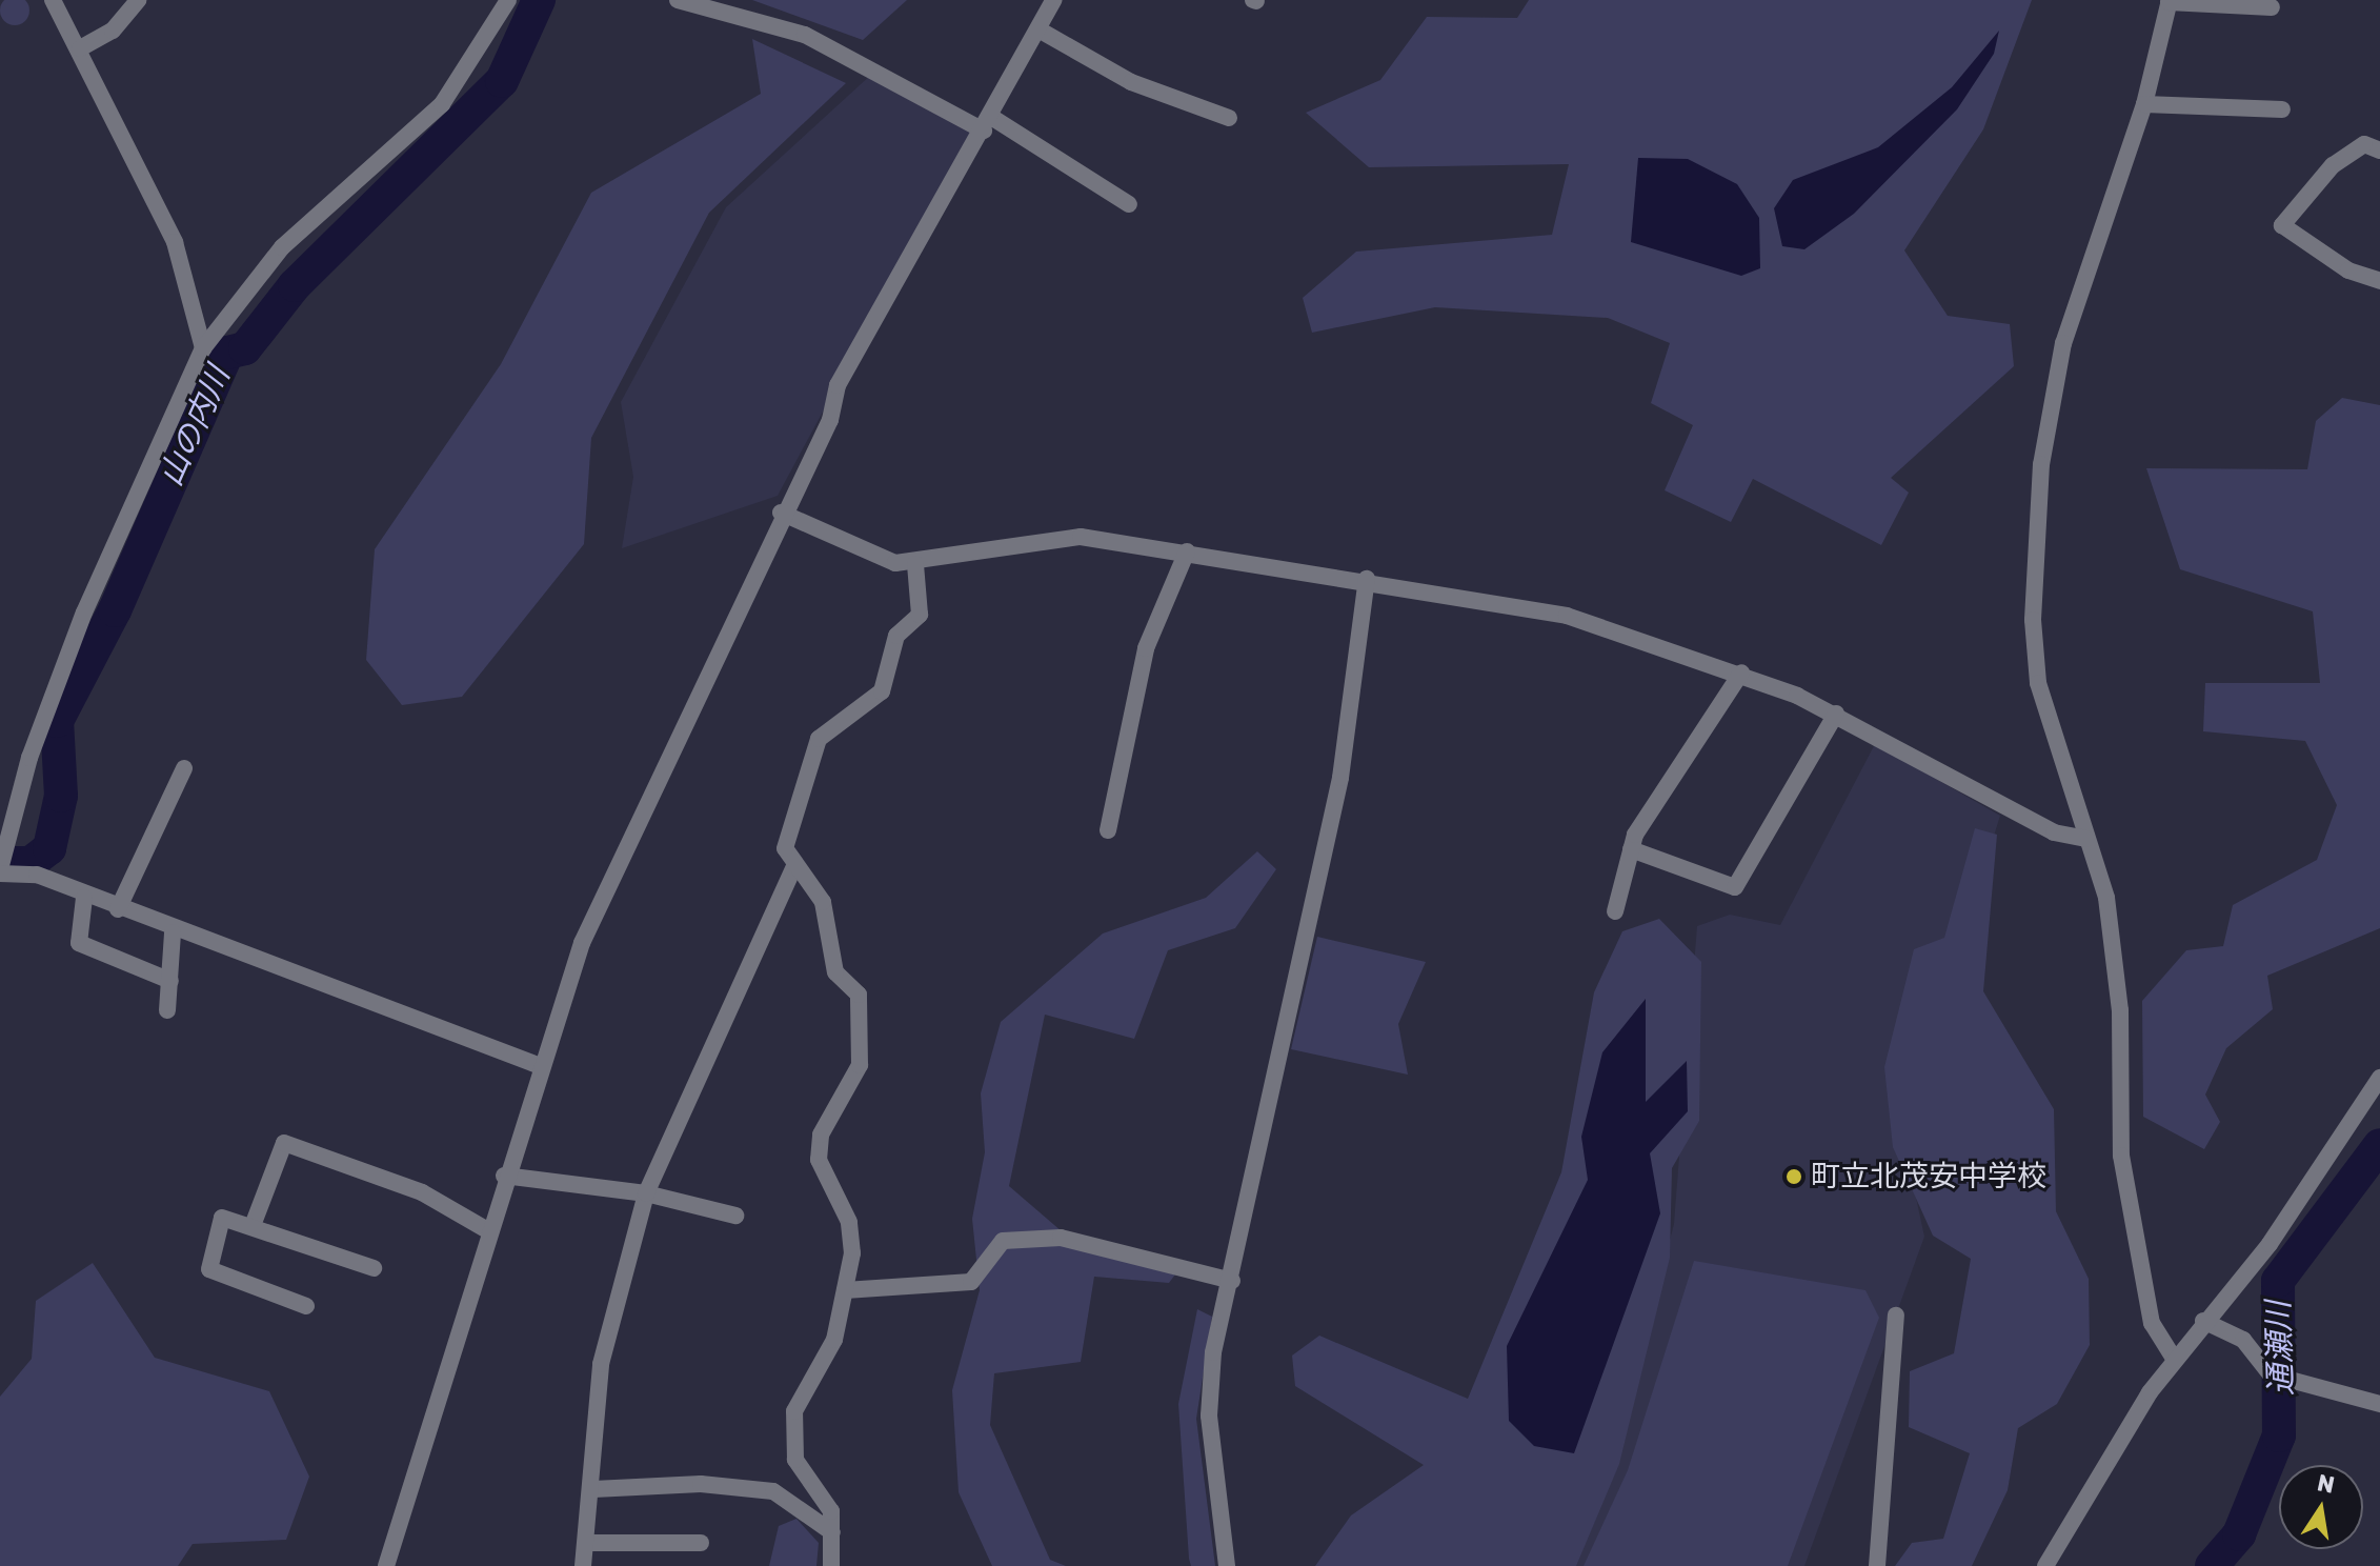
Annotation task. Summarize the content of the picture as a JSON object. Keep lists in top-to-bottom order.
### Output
{
  "water": ["山の内川", "通瀬川"],
  "places": ["町立北茂安中学校"],
  "north": "top"
}
